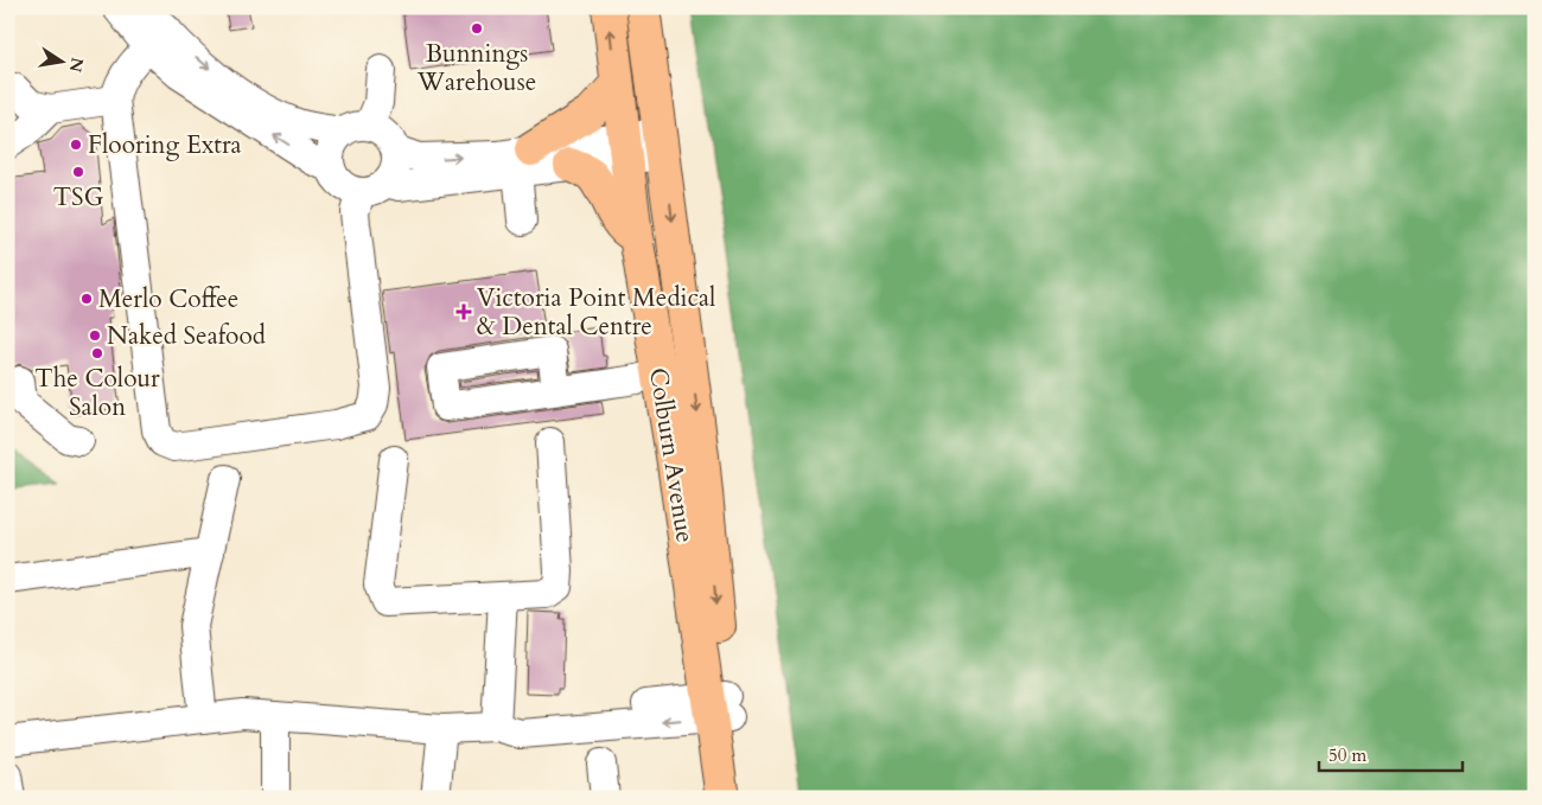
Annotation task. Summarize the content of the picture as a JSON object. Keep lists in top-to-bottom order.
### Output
{
  "streets": {
    "main road": ["Colburn Avenue"]
  },
  "places": {
    "other": [
      "Bunnings Warehouse",
      "Flooring Extra",
      "TSG",
      "Merlo Coffee",
      "Naked Seafood",
      "The Colour Salon"
    ],
    "health": ["Victoria Point Medical & Dental Centre"]
  },
  "scale_bar": "50 m",
  "north": "right"
}
